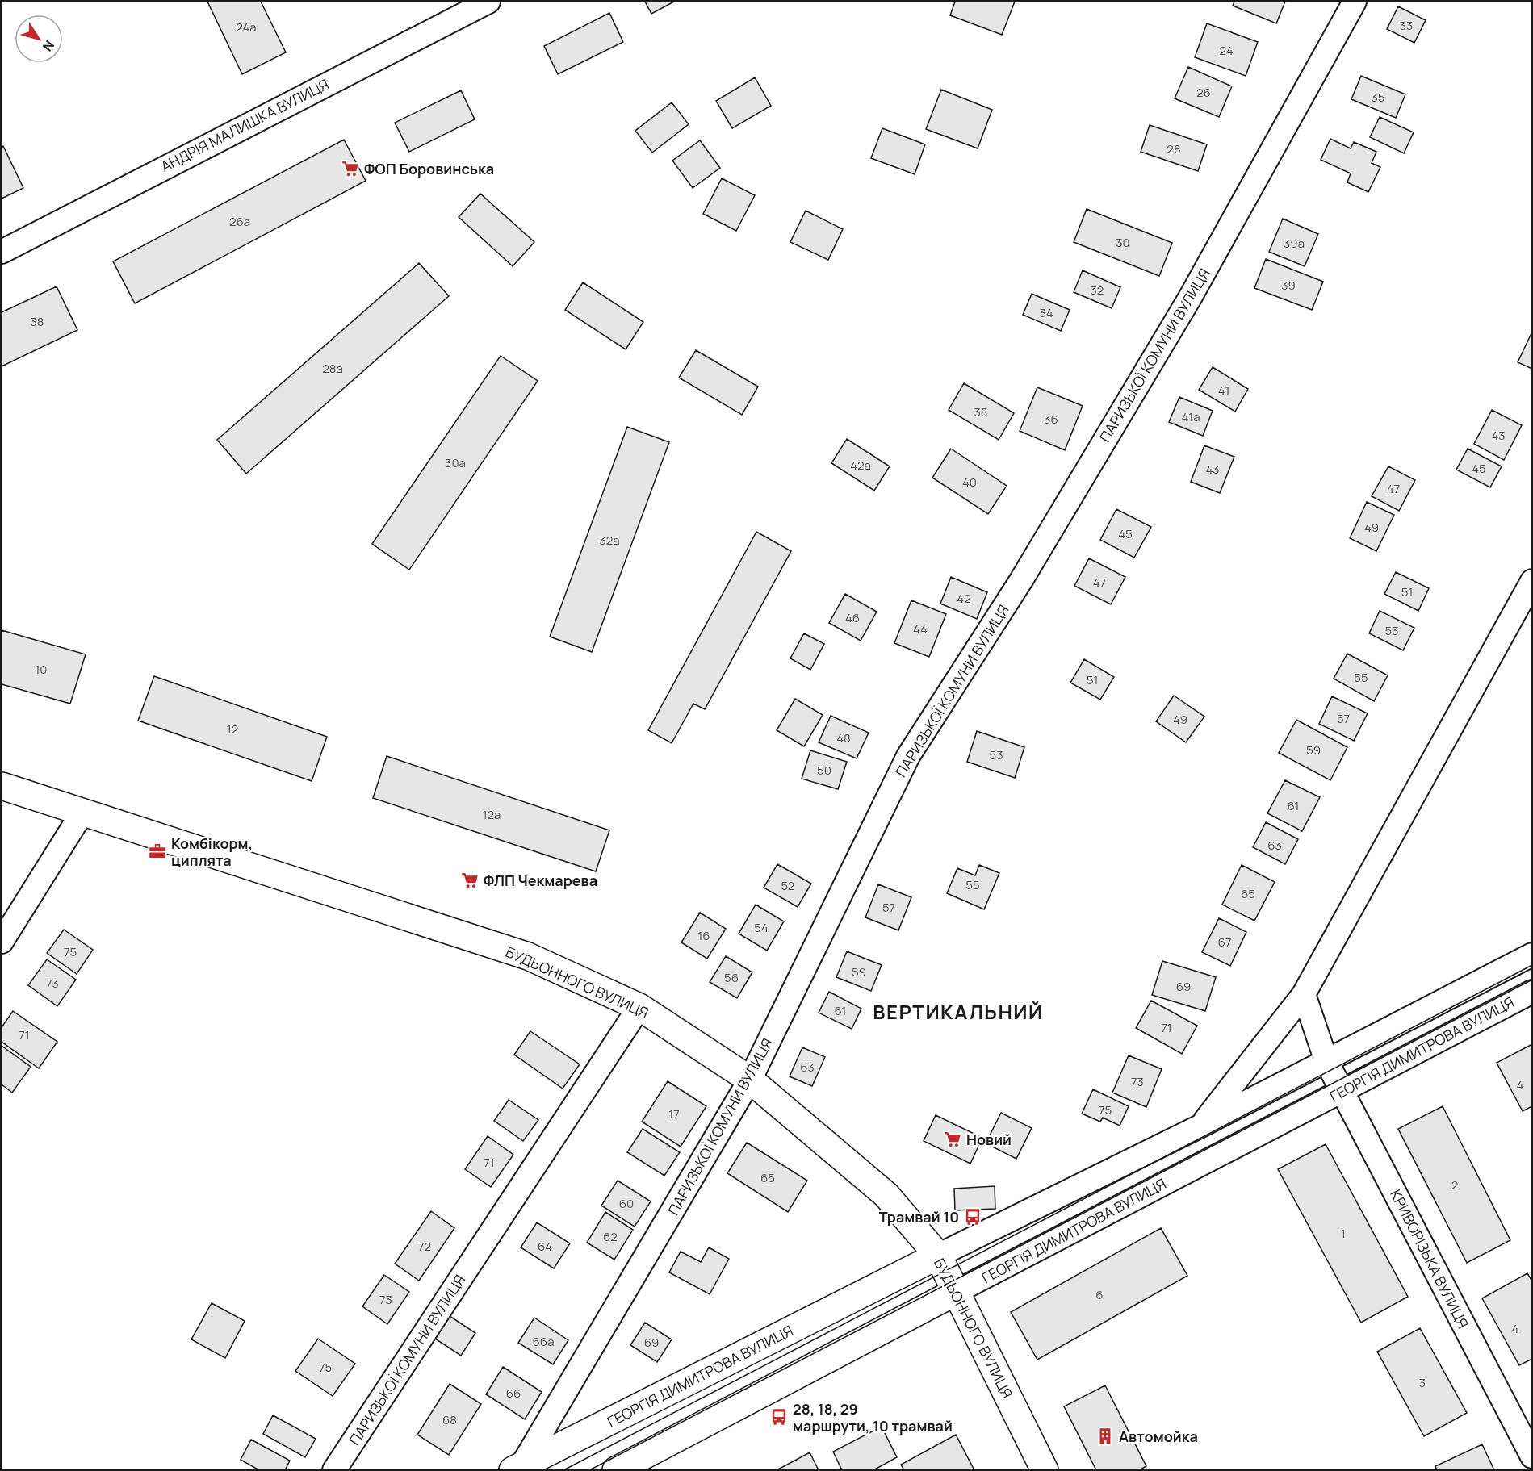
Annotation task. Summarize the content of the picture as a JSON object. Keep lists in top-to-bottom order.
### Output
{
  "streets": {
    "main road": ["БУДЬОННОГО ВУЛИЦЯ", "ГЕОРГІЯ ДИМИТРОВА ВУЛИЦЯ"],
    "street": ["АНДРІЯ МАЛИШКА ВУЛИЦЯ", "ПАРИЗЬКОЇ КОМУНИ ВУЛИЦЯ", "КРИВОРІЗЬКА ВУЛИЦЯ"]
  },
  "crossings": [
    ["ПАРИЗЬКОЇ КОМУНИ ВУЛИЦЯ", "БУДЬОННОГО ВУЛИЦЯ"],
    ["ПАРИЗЬКОЇ КОМУНИ ВУЛИЦЯ", "ГЕОРГІЯ ДИМИТРОВА ВУЛИЦЯ"],
    ["БУДЬОННОГО ВУЛИЦЯ", "ГЕОРГІЯ ДИМИТРОВА ВУЛИЦЯ"],
    ["ГЕОРГІЯ ДИМИТРОВА ВУЛИЦЯ", "КРИВОРІЗЬКА ВУЛИЦЯ"]
  ],
  "districts": ["ВЕРТИКАЛЬНИЙ"],
  "places": {
    "supermarket": ["ФОП Боровинська", "ФЛП Чекмарева", "Новий"],
    "office": ["Комбікорм, циплята"],
    "bus stop": ["Трамвай 10", "28, 18, 29 маршрути, 10 трамвай"],
    "building": ["Автомойка"]
  },
  "house_numbers": [
    "33",
    "24а",
    "24",
    "26",
    "35",
    "28",
    "26а",
    "30",
    "39а",
    "39",
    "32",
    "34",
    "38",
    "28а",
    "41",
    "38",
    "41а",
    "36",
    "43",
    "30а",
    "42а",
    "45",
    "43",
    "40",
    "47",
    "49",
    "45",
    "32а",
    "47",
    "51",
    "42",
    "46",
    "44",
    "53",
    "10",
    "55",
    "51",
    "57",
    "49",
    "12",
    "48",
    "59",
    "53",
    "50",
    "61",
    "12а",
    "63",
    "55",
    "52",
    "65",
    "57",
    "54",
    "16",
    "67",
    "75",
    "59",
    "56",
    "73",
    "69",
    "61",
    "71",
    "71",
    "63",
    "73",
    "4",
    "75",
    "17",
    "71",
    "65",
    "2",
    "60",
    "1",
    "62",
    "72",
    "64",
    "6",
    "73",
    "4",
    "66а",
    "69",
    "75",
    "3",
    "66",
    "68"
  ],
  "north": "bottom right"
}
